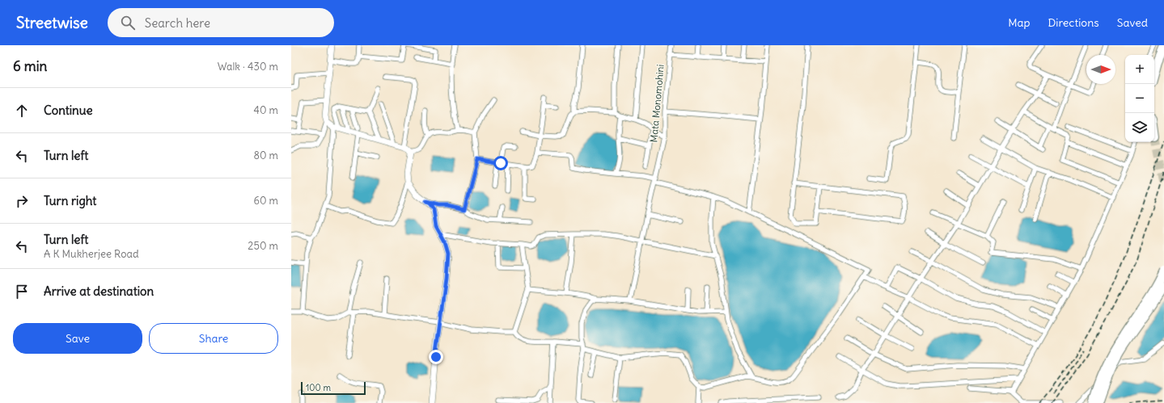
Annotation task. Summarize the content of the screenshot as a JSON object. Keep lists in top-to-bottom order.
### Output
{
  "streets": {
    "street": ["Mata Monomohini"]
  },
  "scale_bar": "100 m",
  "north": "right",
  "page": {
    "header": "Streetwise",
    "search": "Search here",
    "nav": ["Map", "Directions", "Saved"],
    "heading": ["6 min", "Walk · 430 m"],
    "map_buttons": ["+", "−"],
    "list": [
      ["Continue", "40 m"],
      ["Turn left", "80 m"],
      ["Turn right", "60 m"],
      ["Turn left", "A K Mukherjee Road", "250 m"],
      "Arrive at destination"
    ],
    "buttons": ["Save", "Share"],
    "scale": "100 m"
  }
}
